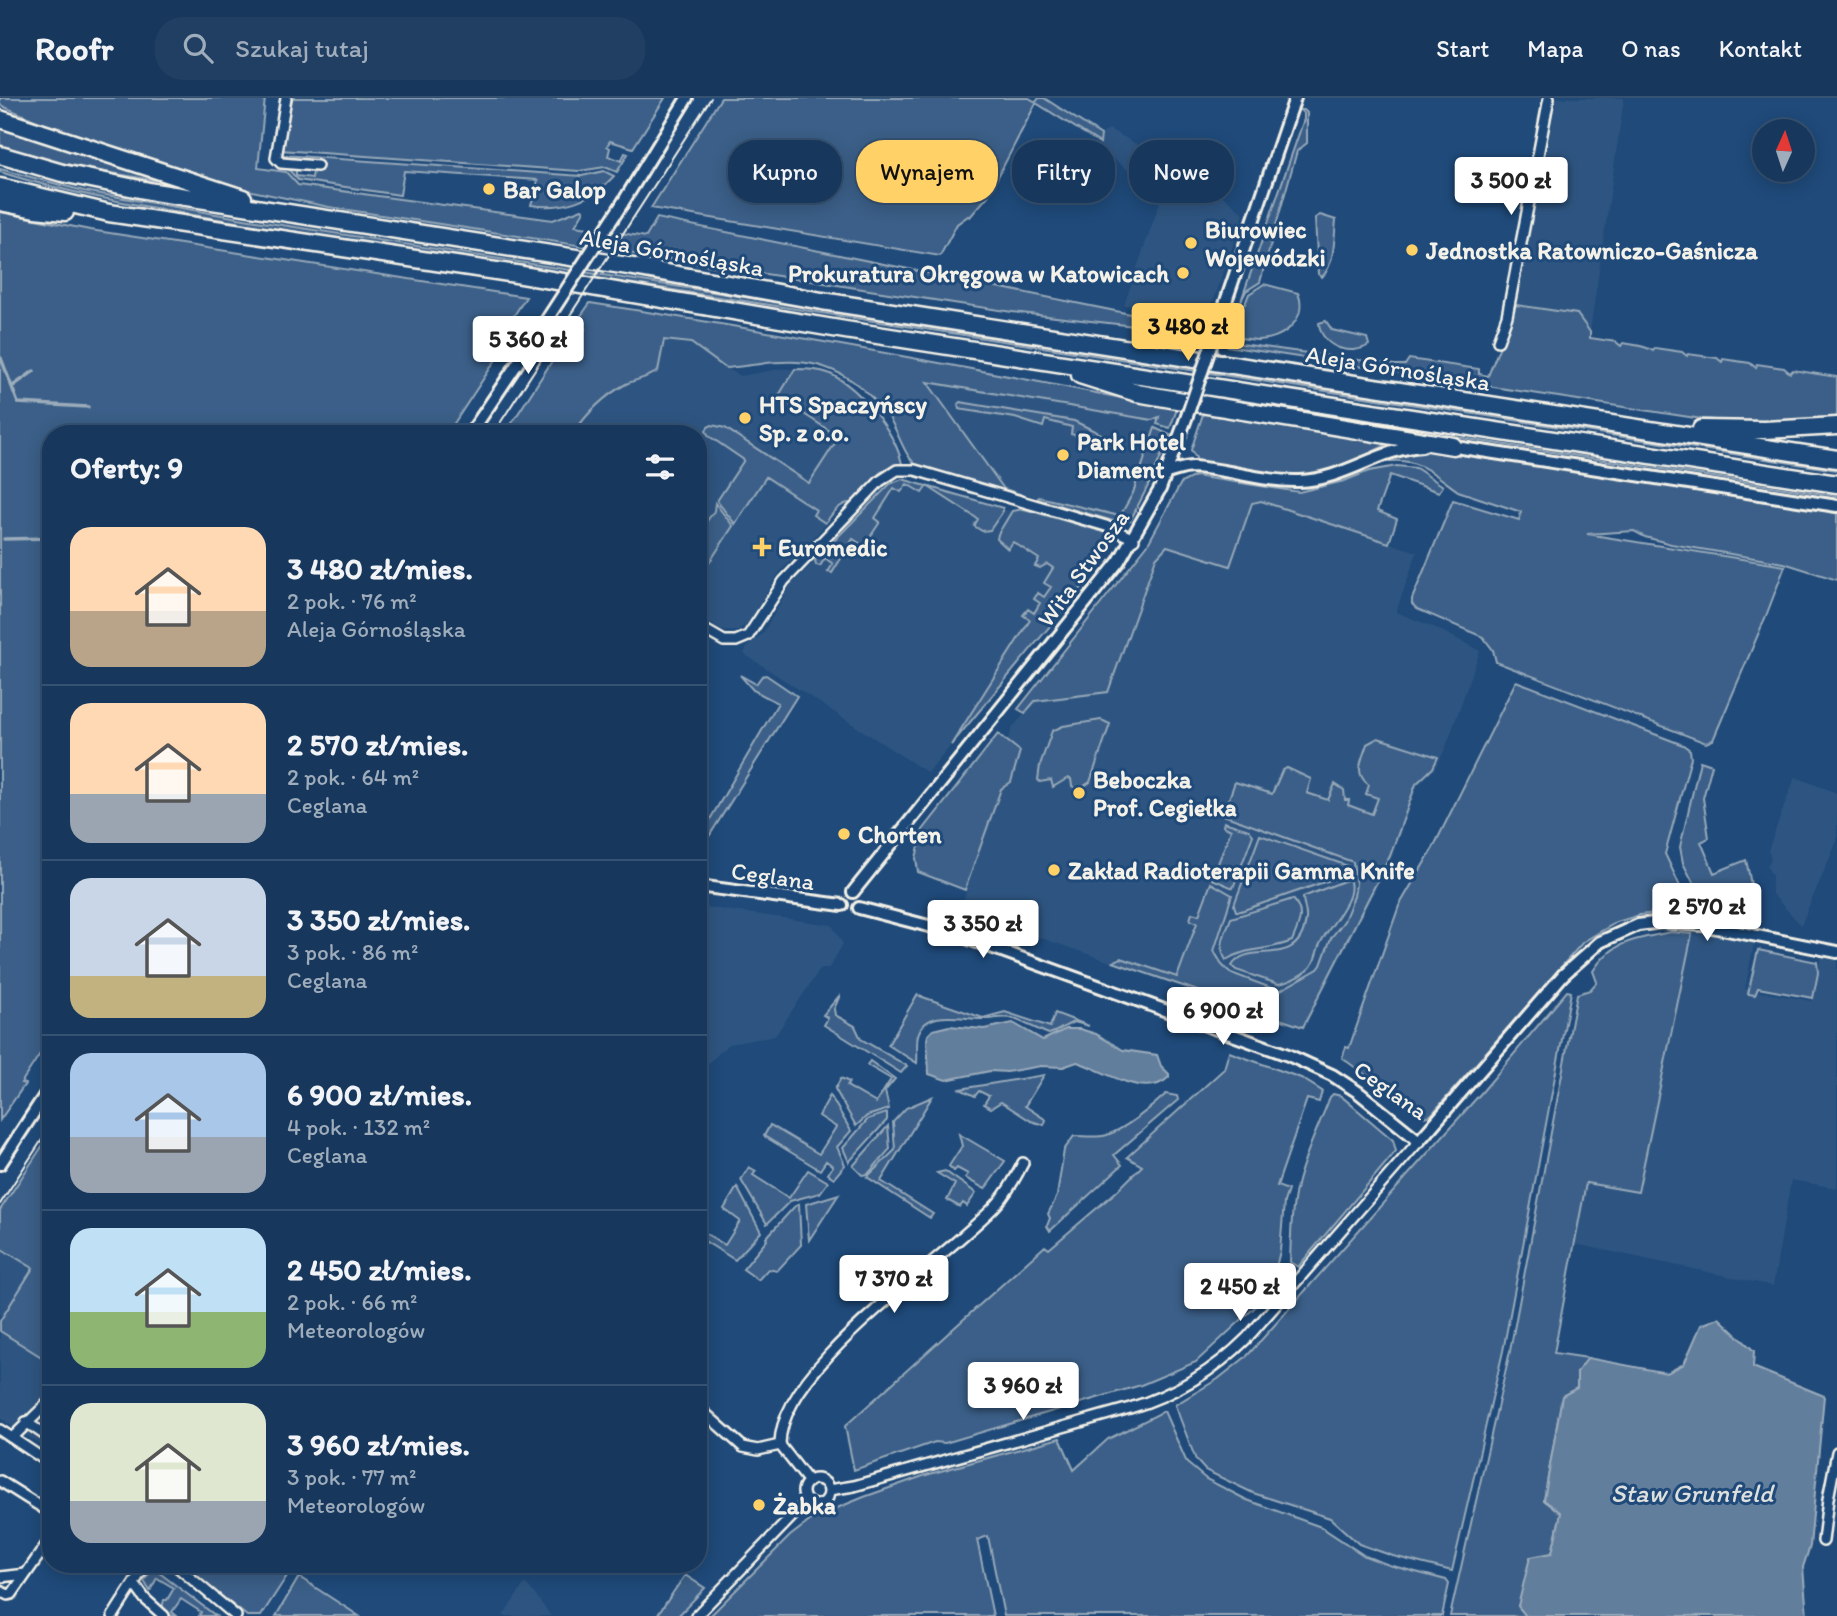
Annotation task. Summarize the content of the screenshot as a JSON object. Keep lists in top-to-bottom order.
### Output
{
  "streets": {
    "highway": ["Aleja Górnośląska"],
    "street": ["Wita Stwosza", "Ceglana"]
  },
  "crossings": [
    ["Wita Stwosza", "Ceglana"]
  ],
  "water": ["Staw Grunfeld"],
  "places": {
    "other": [
      "Bar Galop",
      "Biurowiec Wojewódzki",
      "Jednostka Ratowniczo-Gaśnicza",
      "Prokuratura Okręgowa w Katowicach",
      "HTS Spaczyńscy Sp. z o.o.",
      "Park Hotel Diament",
      "Beboczka Prof. Cegiełka",
      "Chorten",
      "Zakład Radioterapii Gamma Knife",
      "Żabka"
    ],
    "health": ["Euromedic"]
  },
  "north": "top",
  "page": {
    "header": "Roofr",
    "search": "Szukaj tutaj",
    "nav": [
      "Start",
      "Mapa",
      "O nas",
      "Kontakt"
    ],
    "chip": [
      "Kupno",
      "Wynajem",
      "Filtry",
      "Nowe"
    ],
    "price": [
      "3 500 zł",
      "3 480 zł",
      "5 360 zł",
      "2 570 zł",
      "3 350 zł",
      "6 900 zł",
      "7 370 zł",
      "2 450 zł",
      "3 960 zł"
    ],
    "heading": "Oferty: 9",
    "list": [
      {
        "name": "3 480 zł/mies.",
        "note": "2 pok. · 76 m² · Aleja Górnośląska"
      },
      {
        "name": "2 570 zł/mies.",
        "note": "2 pok. · 64 m² · Ceglana"
      },
      {
        "name": "3 350 zł/mies.",
        "note": "3 pok. · 86 m² · Ceglana"
      },
      {
        "name": "6 900 zł/mies.",
        "note": "4 pok. · 132 m² · Ceglana"
      },
      {
        "name": "2 450 zł/mies.",
        "note": "2 pok. · 66 m² · Meteorologów"
      },
      {
        "name": "3 960 zł/mies.",
        "note": "3 pok. · 77 m² · Meteorologów"
      }
    ]
  }
}
